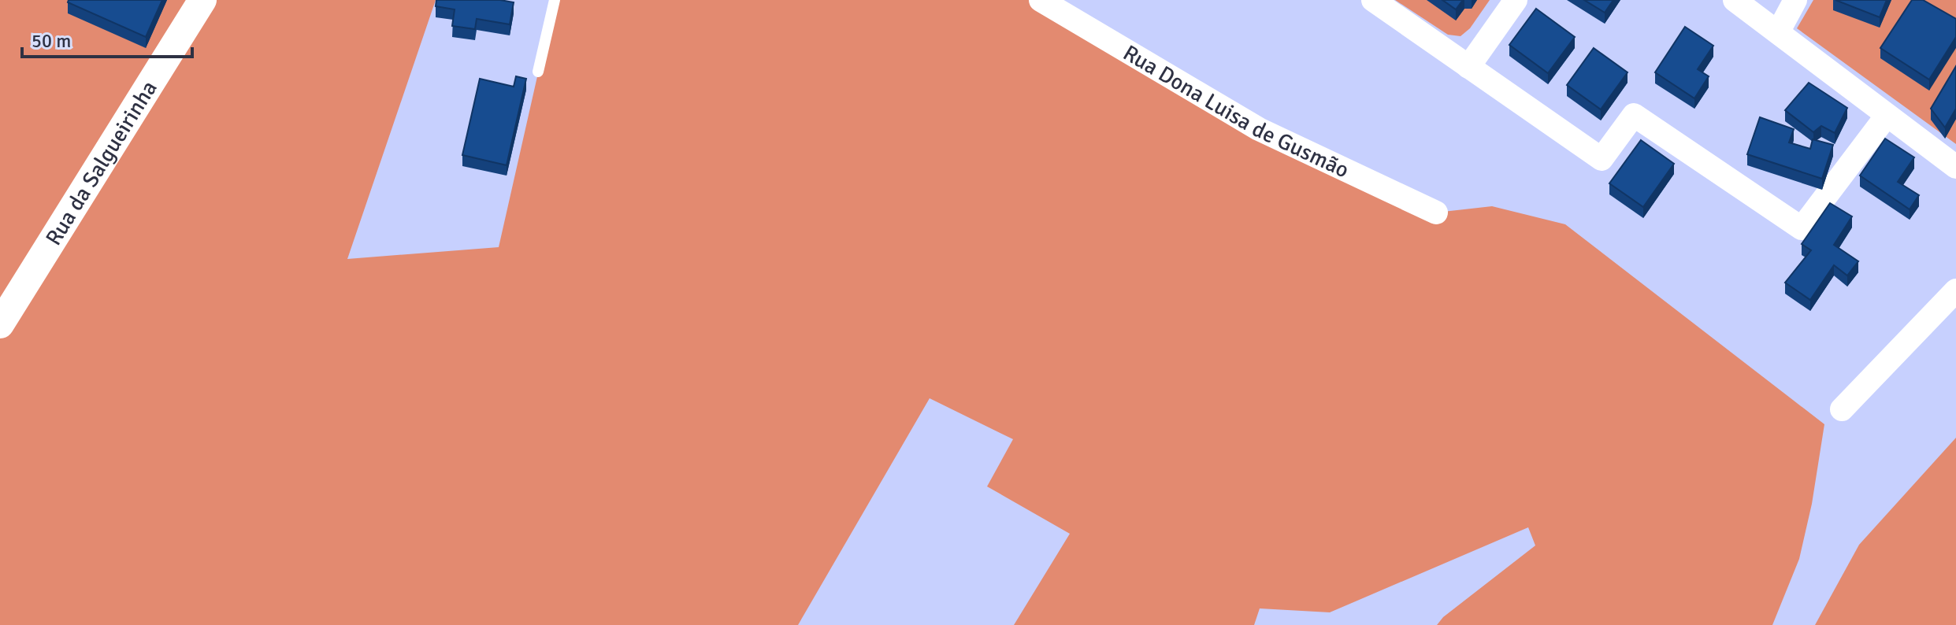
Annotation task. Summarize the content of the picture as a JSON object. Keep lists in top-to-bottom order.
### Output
{
  "streets": {
    "street": ["Rua Dona Luisa de Gusmão", "Rua da Salgueirinha"]
  },
  "scale_bar": "50 m"
}
